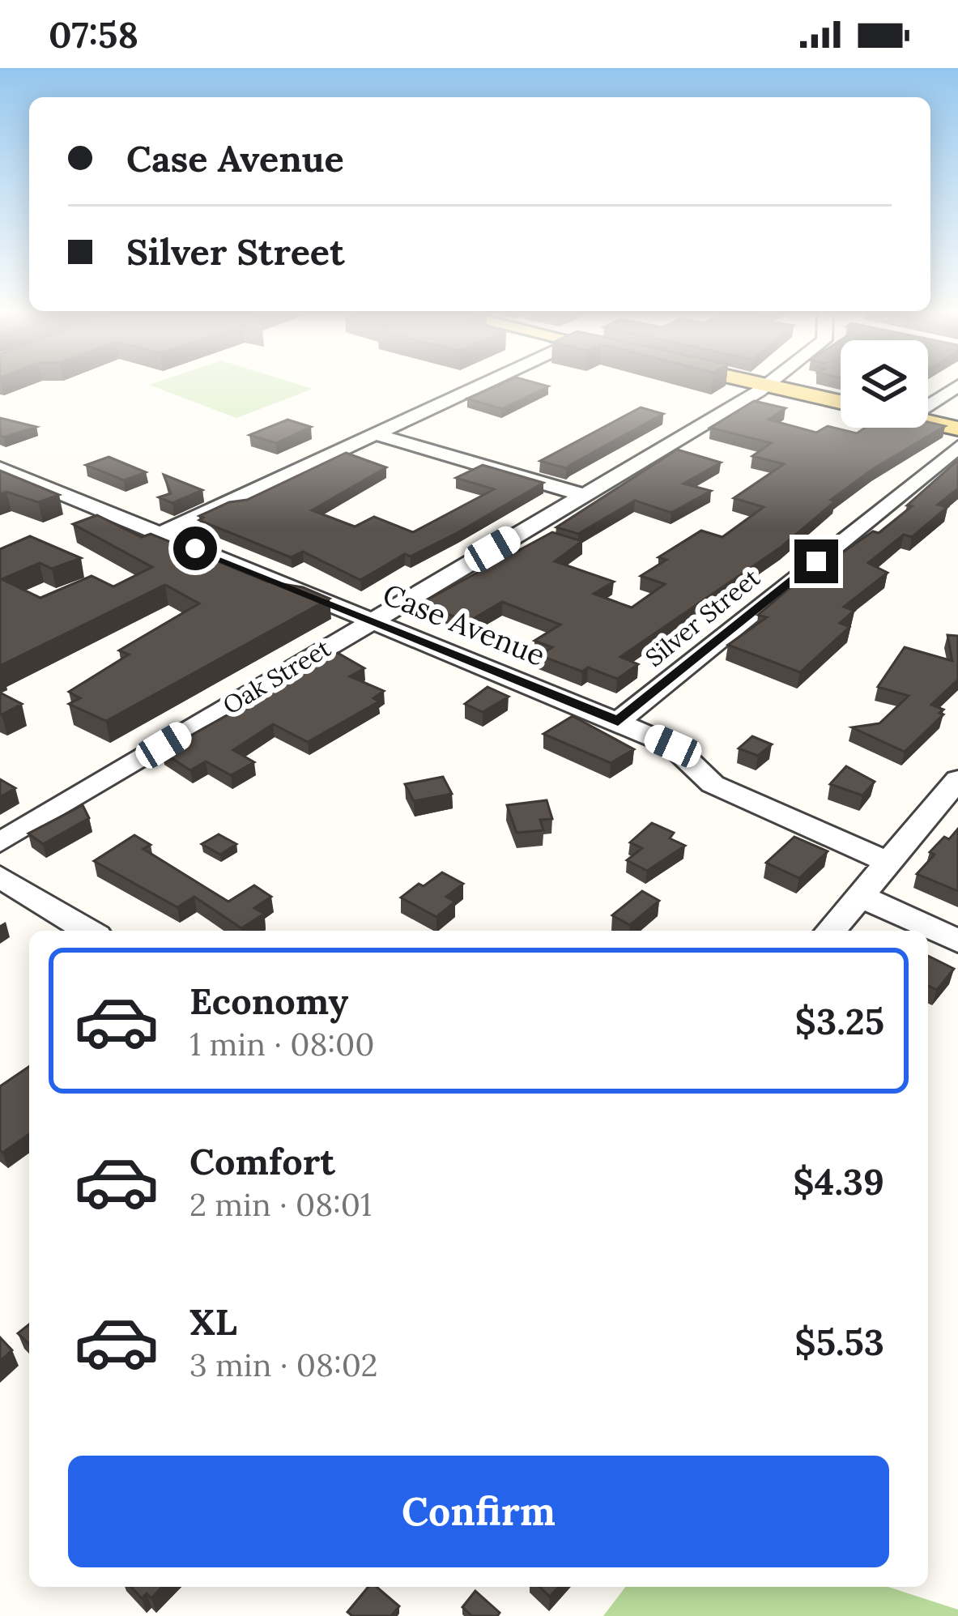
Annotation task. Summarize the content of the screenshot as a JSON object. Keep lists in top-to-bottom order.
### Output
{
  "streets": {
    "street": ["Silver Street", "Case Avenue", "Oak Street"]
  },
  "crossings": [
    ["Silver Street", "Case Avenue"],
    ["Case Avenue", "Oak Street"]
  ],
  "page": {
    "status": "07:58",
    "banner": ["Case Avenue", "Silver Street"],
    "list": [
      {
        "name": "Economy",
        "note": "1 min · 08:00",
        "value": "$3.25"
      },
      {
        "name": "Comfort",
        "note": "2 min · 08:01",
        "value": "$4.39"
      },
      {
        "name": "XL",
        "note": "3 min · 08:02",
        "value": "$5.53"
      }
    ],
    "buttons": "Confirm"
  }
}
